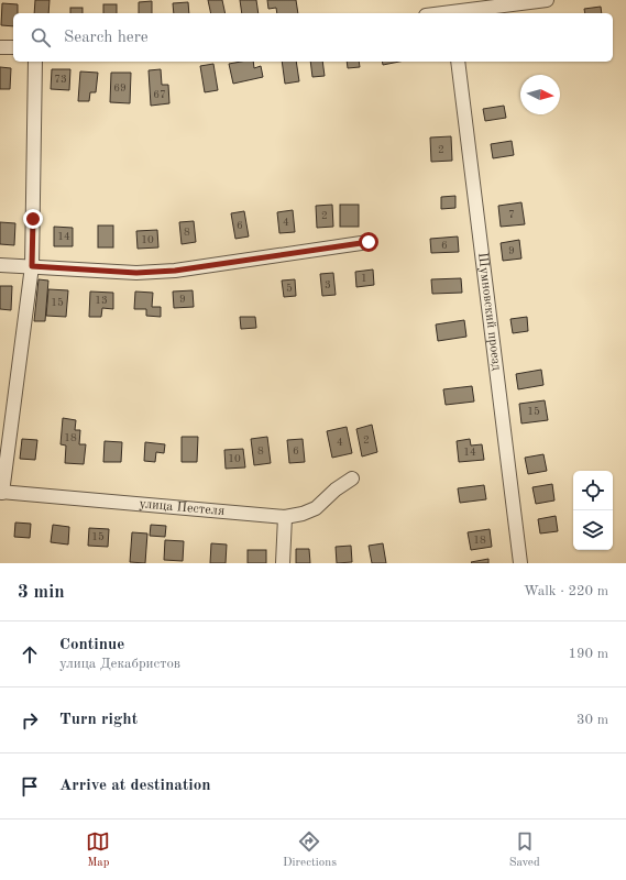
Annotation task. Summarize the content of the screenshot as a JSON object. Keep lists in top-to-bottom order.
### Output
{
  "streets": {
    "street": ["Шумновский проезд", "улица Пестеля"]
  },
  "house_numbers": [
    "73",
    "69",
    "67",
    "2",
    "7",
    "2",
    "4",
    "6",
    "8",
    "14",
    "10",
    "6",
    "9",
    "1",
    "3",
    "5",
    "9",
    "13",
    "15",
    "15",
    "18",
    "2",
    "4",
    "8",
    "6",
    "14",
    "10",
    "15",
    "18"
  ],
  "north": "right",
  "page": {
    "search": "Search here",
    "heading": ["3 min", "Walk · 220 m"],
    "list": [
      ["Continue", "улица Декабристов", "190 m"],
      ["Turn right", "30 m"],
      "Arrive at destination"
    ],
    "nav": ["Map", "Directions", "Saved"]
  }
}
